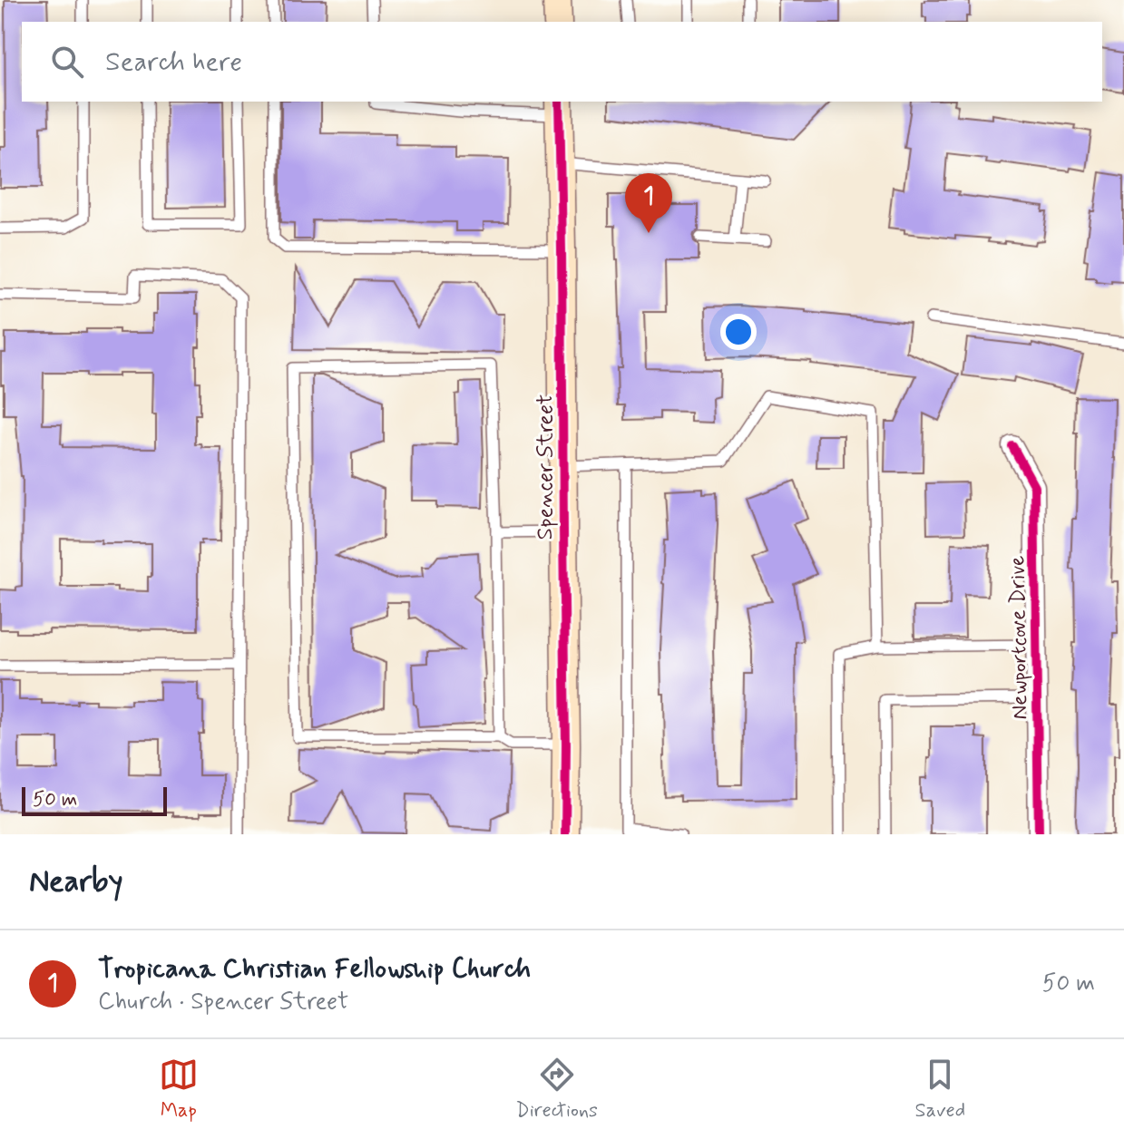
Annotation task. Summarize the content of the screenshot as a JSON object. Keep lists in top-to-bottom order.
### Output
{
  "streets": {
    "street": ["Spencer Street", "Newportcove Drive"]
  },
  "scale_bar": "50 m",
  "page": {
    "search": "Search here",
    "pins": "1",
    "scale": "50 m",
    "heading": "Nearby",
    "list": [
      {
        "mark": "1",
        "name": "Tropicana Christian Fellowship Church",
        "note": "Church · Spencer Street",
        "value": "50 m"
      }
    ],
    "nav": ["Map", "Directions", "Saved"]
  }
}
